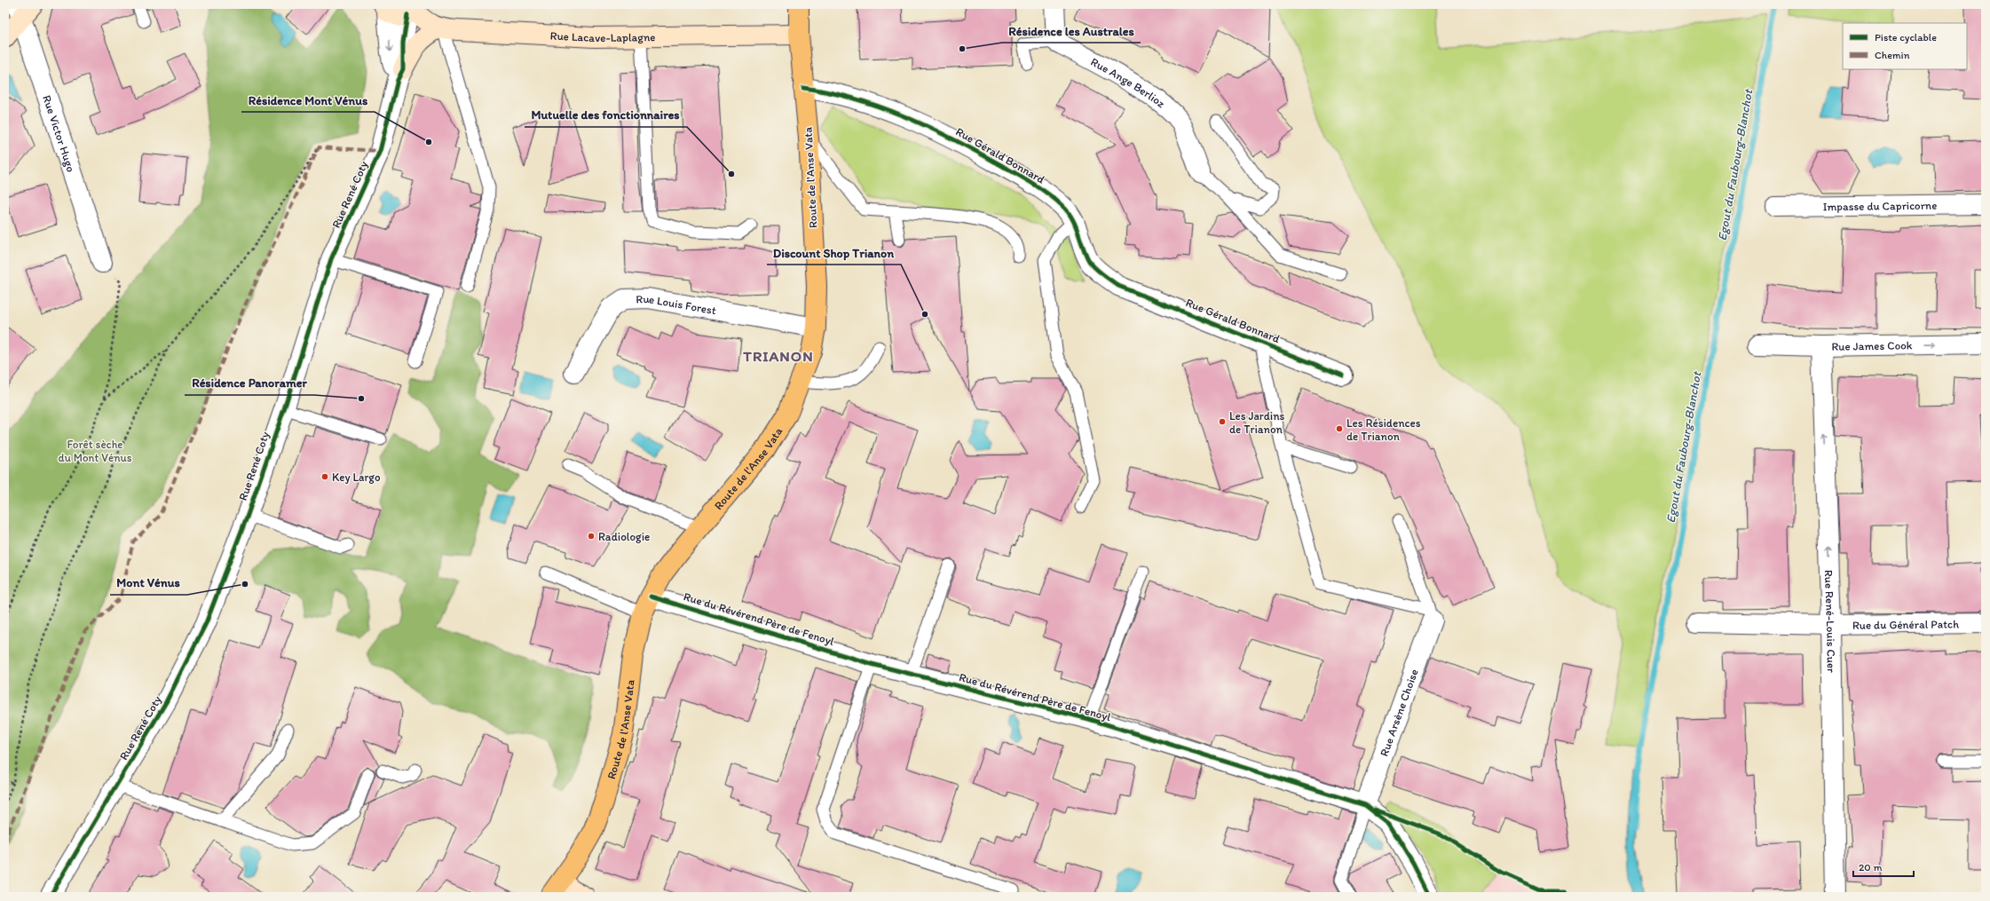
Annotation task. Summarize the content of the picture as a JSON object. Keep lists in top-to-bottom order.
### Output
{
  "streets": {
    "main road": ["Route de l'Anse Vata"],
    "street": [
      "Rue Lacave-Laplagne",
      "Rue Ange Berlioz",
      "Rue Victor Hugo",
      "Rue Gérald Bonnard",
      "Rue René Coty",
      "Impasse du Capricorne",
      "Rue Louis Forest",
      "Rue James Cook",
      "Rue du Révérend Père de Fenoyl",
      "Rue René-Louis Cuer",
      "Rue du Général Patch",
      "Rue Arsène Choise"
    ]
  },
  "crossings": [
    ["Rue Lacave-Laplagne", "Route de l'Anse Vata"],
    ["Rue Lacave-Laplagne", "Rue René Coty"],
    ["Rue Gérald Bonnard", "Route de l'Anse Vata"],
    ["Route de l'Anse Vata", "Rue Louis Forest"],
    ["Route de l'Anse Vata", "Rue du Révérend Père de Fenoyl"],
    ["Rue James Cook", "Rue René-Louis Cuer"],
    ["Rue du Révérend Père de Fenoyl", "Rue Arsène Choise"],
    ["Rue René-Louis Cuer", "Rue du Général Patch"]
  ],
  "one_way": ["Rue James Cook", "Rue René-Louis Cuer"],
  "districts": ["TRIANON"],
  "water": ["Egout du Faubourg-Blanchot"],
  "parks": ["Forêt sèche du Mont Vénus"],
  "places": [
    "Résidence les Australes",
    "Résidence Mont Vénus",
    "Mutuelle des fonctionnaires",
    "Discount Shop Trianon",
    "Résidence Panoramer",
    "Les Jardins de Trianon",
    "Les Résidences de Trianon",
    "Key Largo",
    "Radiologie",
    "Mont Vénus"
  ],
  "legend": ["Piste cyclable", "Chemin"],
  "scale_bar": "20 m"
}
